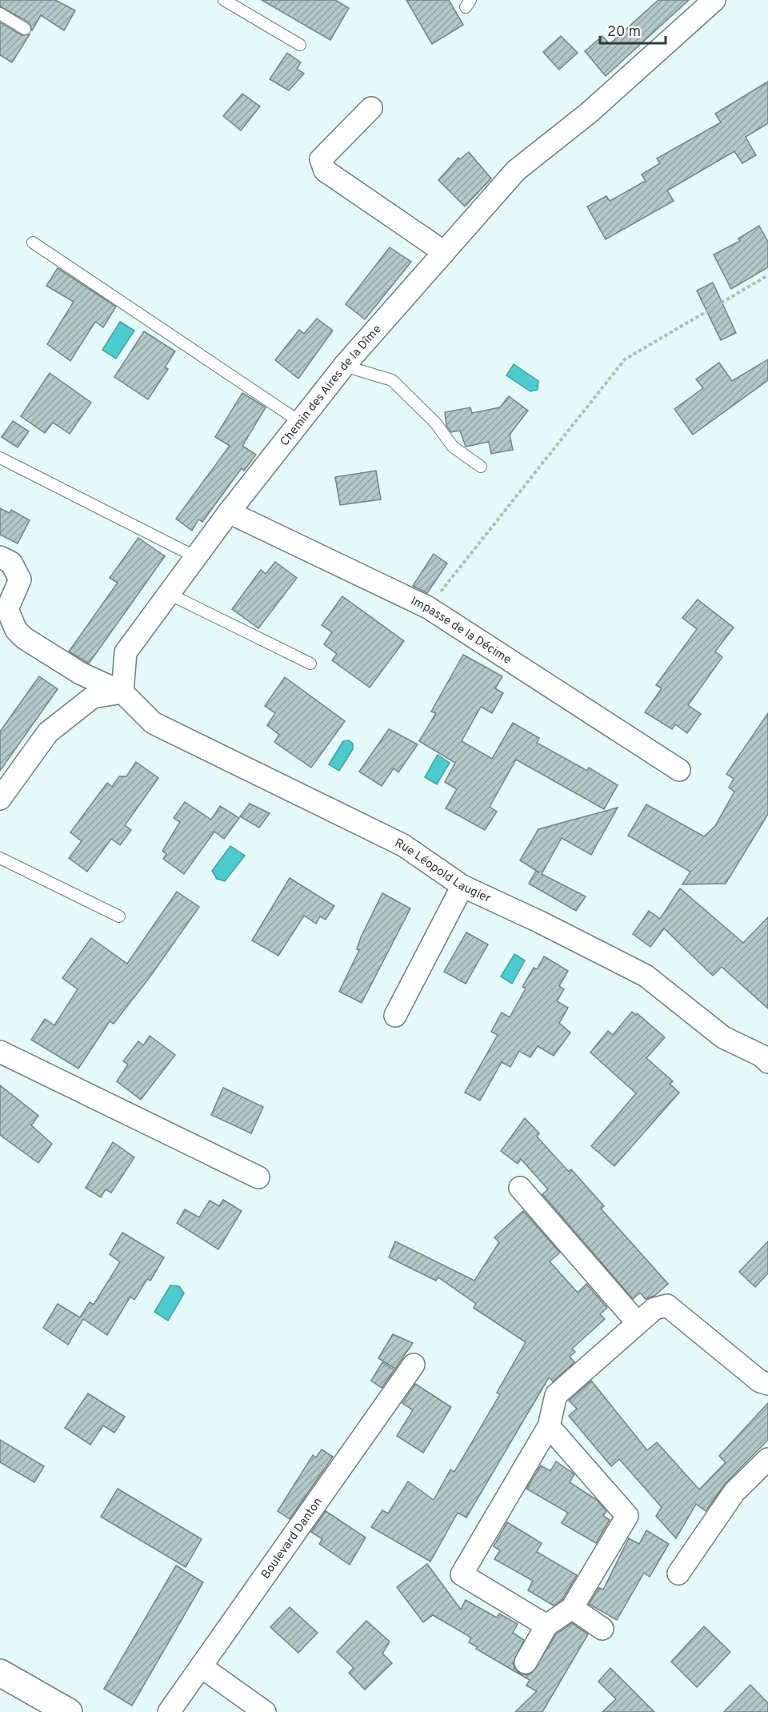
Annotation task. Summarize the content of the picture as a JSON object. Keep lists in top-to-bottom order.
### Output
{
  "streets": {
    "street": [
      "Chemin des Aires de la Dîme",
      "Impasse de la Décime",
      "Rue Léopold Laugier",
      "Boulevard Danton"
    ]
  },
  "crossings": [
    ["Chemin des Aires de la Dîme", "Impasse de la Décime"],
    ["Chemin des Aires de la Dîme", "Rue Léopold Laugier"]
  ],
  "scale_bar": "20 m"
}
